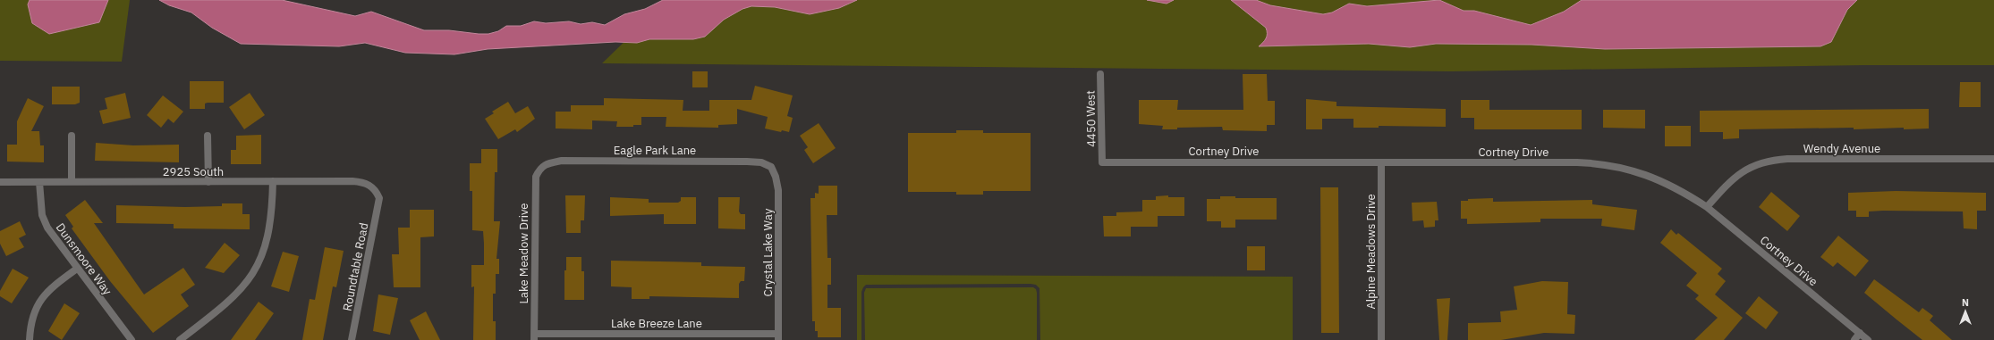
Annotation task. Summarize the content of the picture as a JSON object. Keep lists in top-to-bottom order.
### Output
{
  "streets": {
    "street": [
      "4450 West",
      "Wendy Avenue",
      "Eagle Park Lane",
      "Cortney Drive",
      "2925 South",
      "Alpine Meadows Drive",
      "Crystal Lake Way",
      "Lake Meadow Drive",
      "Dunsmoore Way",
      "Roundtable Road",
      "Lake Breeze Lane"
    ]
  },
  "crossings": [
    ["4450 West", "Cortney Drive"],
    ["Wendy Avenue", "Cortney Drive"],
    ["Eagle Park Lane", "Crystal Lake Way"],
    ["Eagle Park Lane", "Lake Meadow Drive"],
    ["Cortney Drive", "Alpine Meadows Drive"],
    ["2925 South", "Dunsmoore Way"],
    ["2925 South", "Roundtable Road"],
    ["Crystal Lake Way", "Lake Breeze Lane"],
    ["Lake Meadow Drive", "Lake Breeze Lane"]
  ],
  "north": "top"
}
